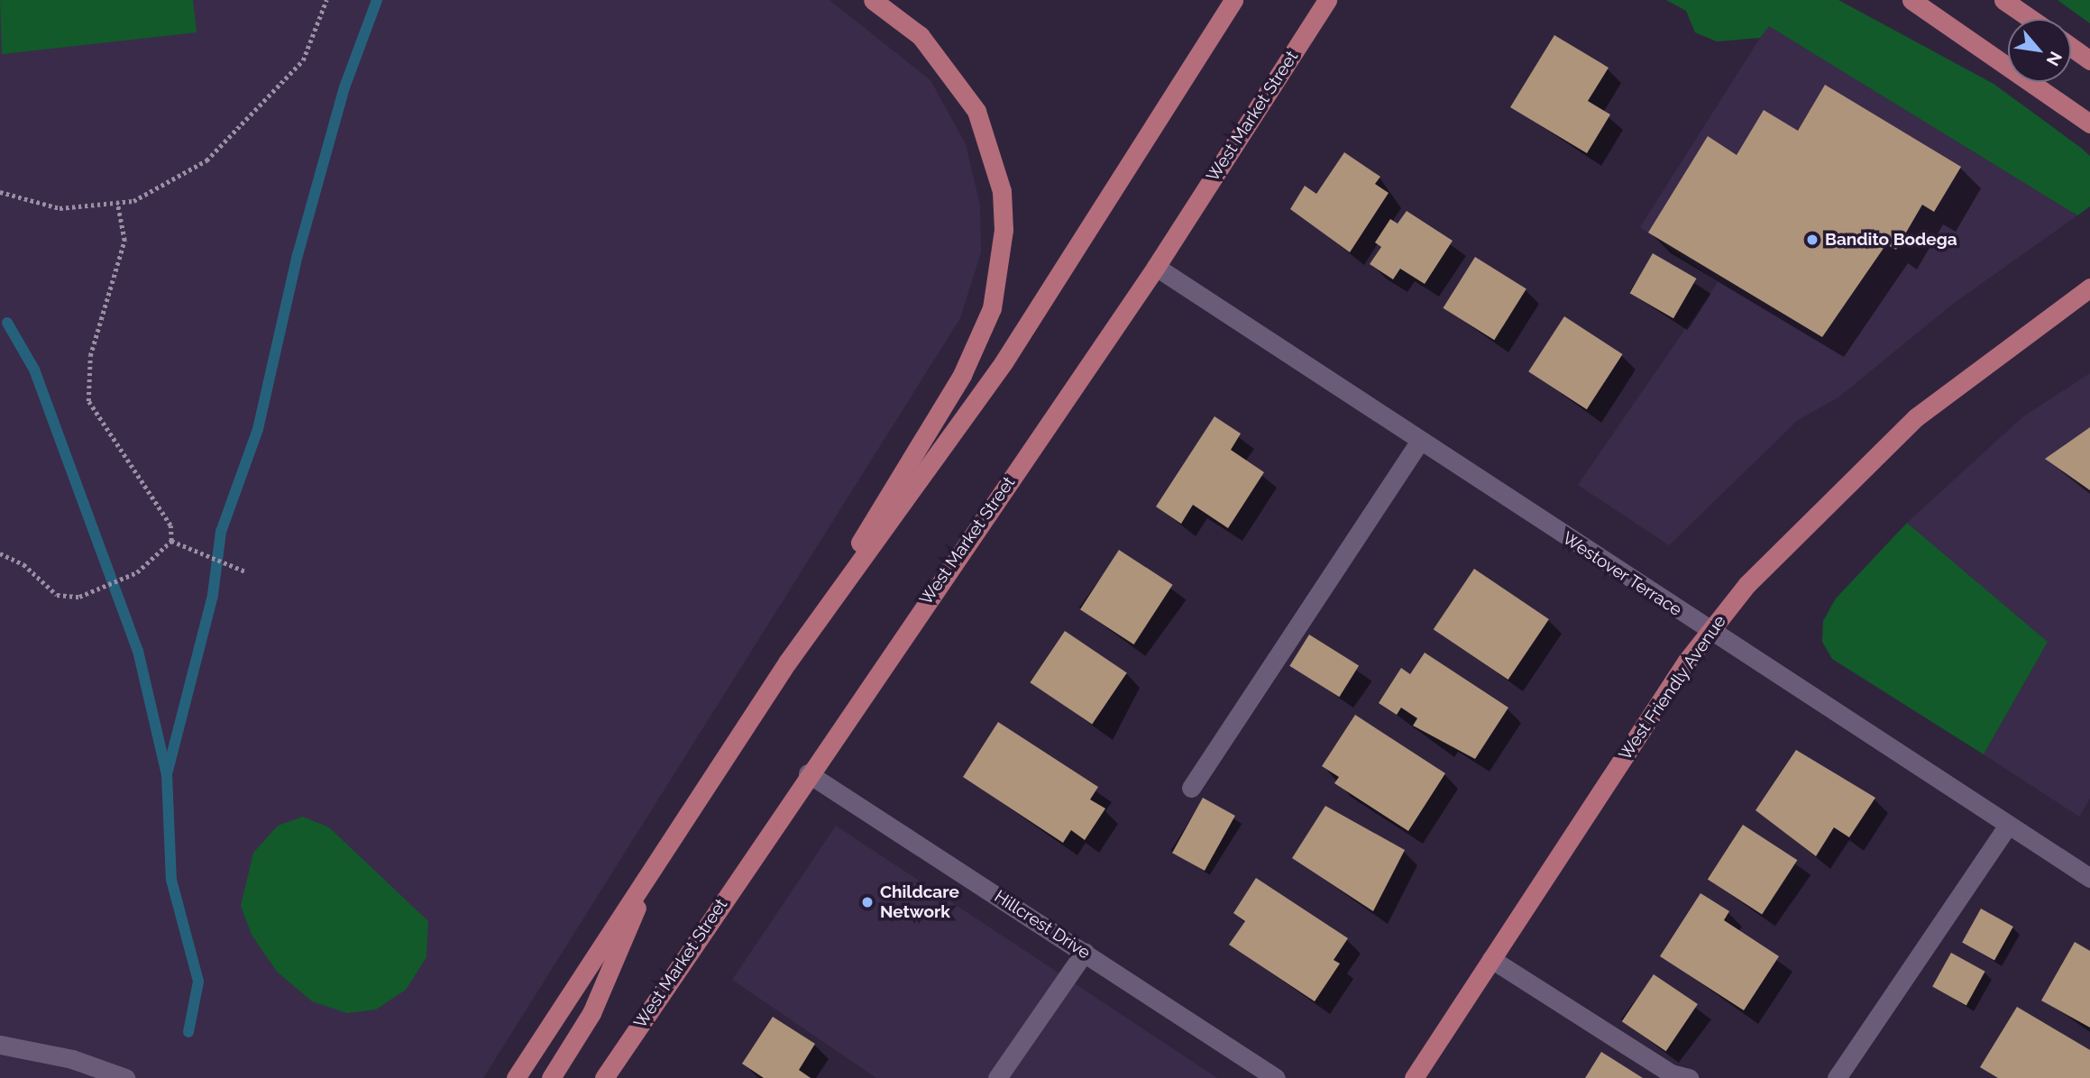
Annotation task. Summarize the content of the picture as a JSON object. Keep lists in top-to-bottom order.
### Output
{
  "streets": {
    "main road": ["West Market Street", "West Friendly Avenue"],
    "street": ["Westover Terrace", "Hillcrest Drive"]
  },
  "crossings": [
    ["West Market Street", "Westover Terrace"],
    ["West Market Street", "Hillcrest Drive"],
    ["Westover Terrace", "West Friendly Avenue"]
  ],
  "places": ["Bandito Bodega", "Childcare Network"],
  "north": "bottom right"
}
